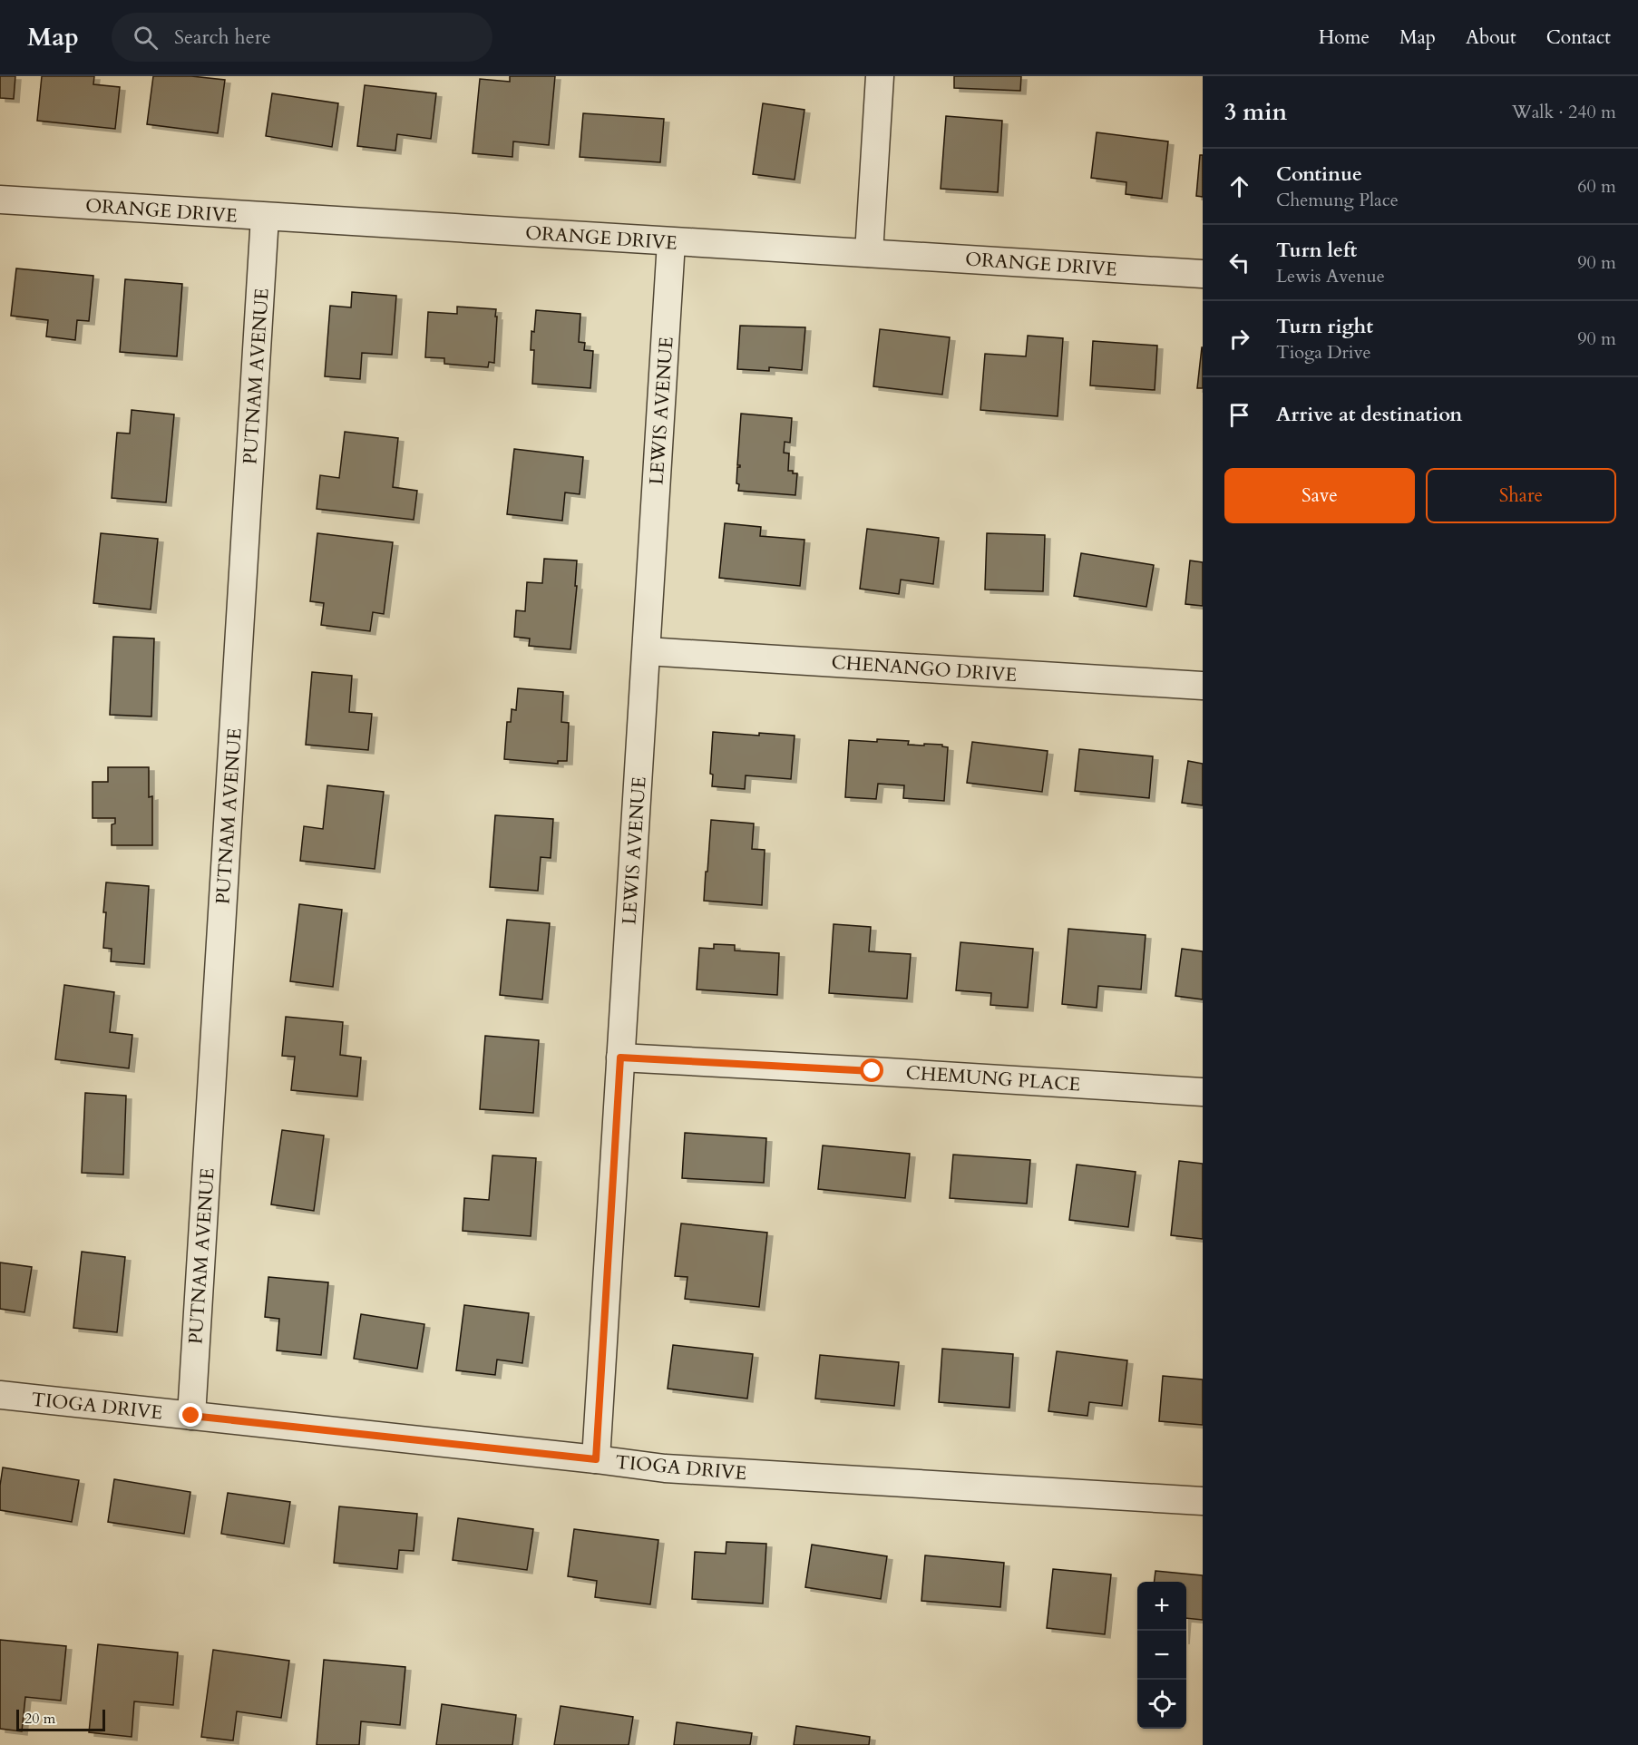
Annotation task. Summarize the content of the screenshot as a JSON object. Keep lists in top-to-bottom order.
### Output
{
  "streets": {
    "street": [
      "ORANGE DRIVE",
      "PUTNAM AVENUE",
      "LEWIS AVENUE",
      "CHENANGO DRIVE",
      "CHEMUNG PLACE",
      "TIOGA DRIVE"
    ]
  },
  "crossings": [
    ["ORANGE DRIVE", "PUTNAM AVENUE"],
    ["ORANGE DRIVE", "LEWIS AVENUE"],
    ["PUTNAM AVENUE", "TIOGA DRIVE"],
    ["LEWIS AVENUE", "CHENANGO DRIVE"],
    ["LEWIS AVENUE", "CHEMUNG PLACE"],
    ["LEWIS AVENUE", "TIOGA DRIVE"]
  ],
  "scale_bar": "20 m",
  "page": {
    "header": "Map",
    "search": "Search here",
    "nav": [
      "Home",
      "Map",
      "About",
      "Contact"
    ],
    "heading": ["3 min", "Walk · 240 m"],
    "list": [
      ["Continue", "Chemung Place", "60 m"],
      ["Turn left", "Lewis Avenue", "90 m"],
      ["Turn right", "Tioga Drive", "90 m"],
      "Arrive at destination"
    ],
    "buttons": ["Save", "Share"],
    "map_buttons": ["+", "−"],
    "scale": "20 m"
  }
}
